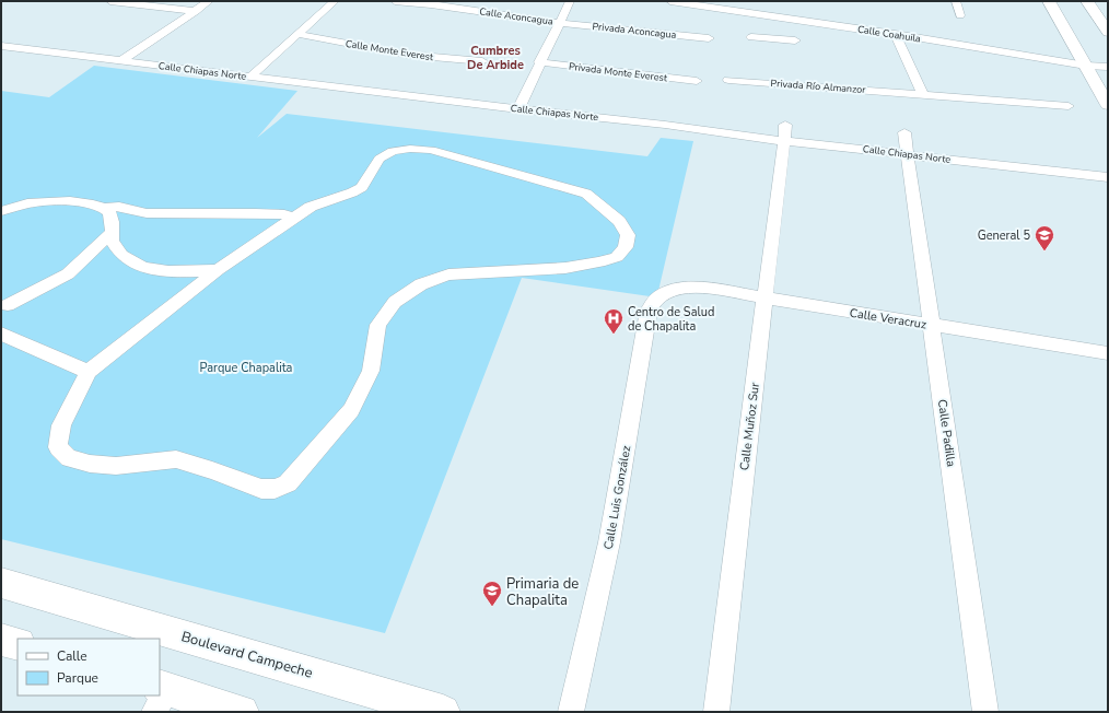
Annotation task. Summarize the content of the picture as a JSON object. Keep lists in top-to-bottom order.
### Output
{
  "streets": {
    "main road": ["Boulevard Campeche"],
    "street": [
      "Calle Aconcagua",
      "Privada Aconcagua",
      "Calle Coahuila",
      "Calle Monte Everest",
      "Calle Chiapas Norte",
      "Privada Monte Everest",
      "Privada Río Almanzor",
      "Calle Veracruz",
      "Calle Muñoz Sur",
      "Calle Padilla",
      "Calle Luis González"
    ]
  },
  "crossings": [
    ["Calle Aconcagua", "Privada Aconcagua"],
    ["Calle Chiapas Norte", "Calle Muñoz Sur"],
    ["Calle Chiapas Norte", "Calle Padilla"],
    ["Calle Veracruz", "Calle Muñoz Sur"],
    ["Calle Veracruz", "Calle Padilla"],
    ["Calle Veracruz", "Calle Luis González"]
  ],
  "districts": ["Cumbres De Arbide"],
  "parks": ["Parque Chapalita"],
  "places": {
    "school or university": ["General 5", "Primaria de Chapalita"],
    "hospital": ["Centro de Salud de Chapalita"]
  },
  "legend": ["Calle", "Parque"]
}
